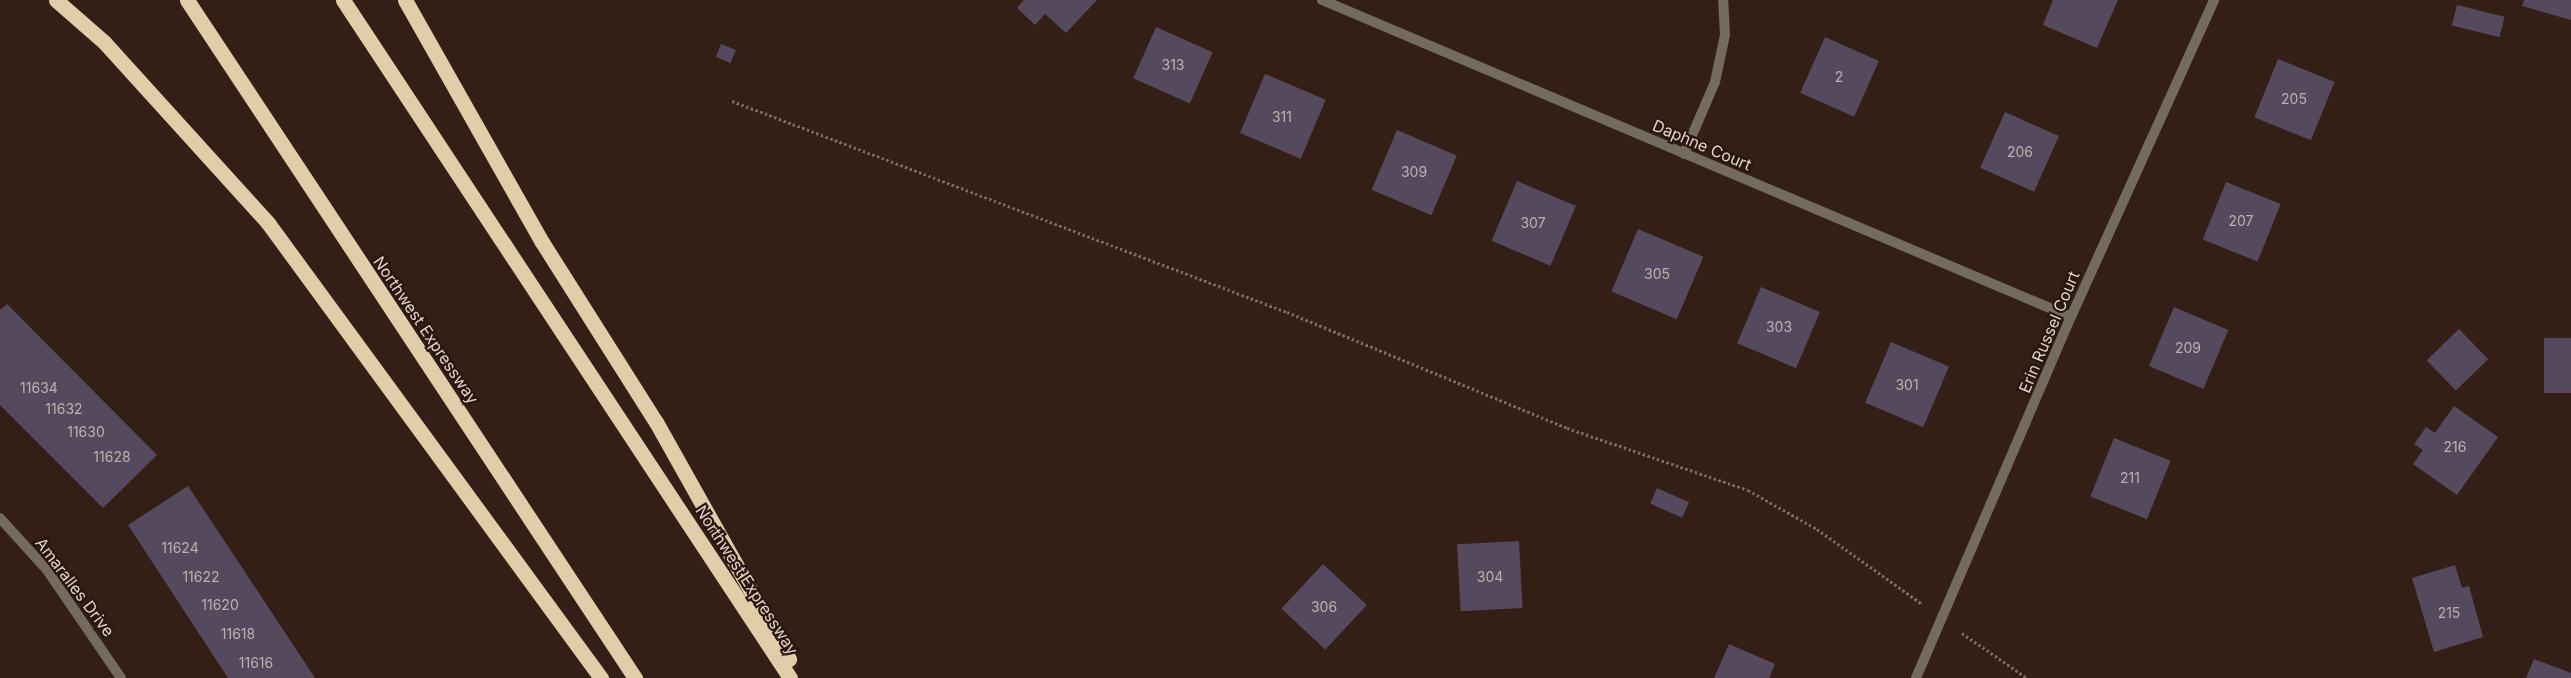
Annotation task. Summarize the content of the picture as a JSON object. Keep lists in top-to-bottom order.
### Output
{
  "streets": {
    "highway": ["Northwest Expressway"],
    "street": ["Daphne Court", "Erin Russel Court", "Amaralles Drive"]
  },
  "crossings": [
    ["Daphne Court", "Erin Russel Court"]
  ],
  "house_numbers": [
    "313",
    "2",
    "205",
    "311",
    "206",
    "309",
    "207",
    "307",
    "305",
    "303",
    "209",
    "301",
    "11634",
    "11632",
    "11630",
    "216",
    "11628",
    "211",
    "11624",
    "11622",
    "304",
    "11620",
    "306",
    "215",
    "11618",
    "11616"
  ]
}
